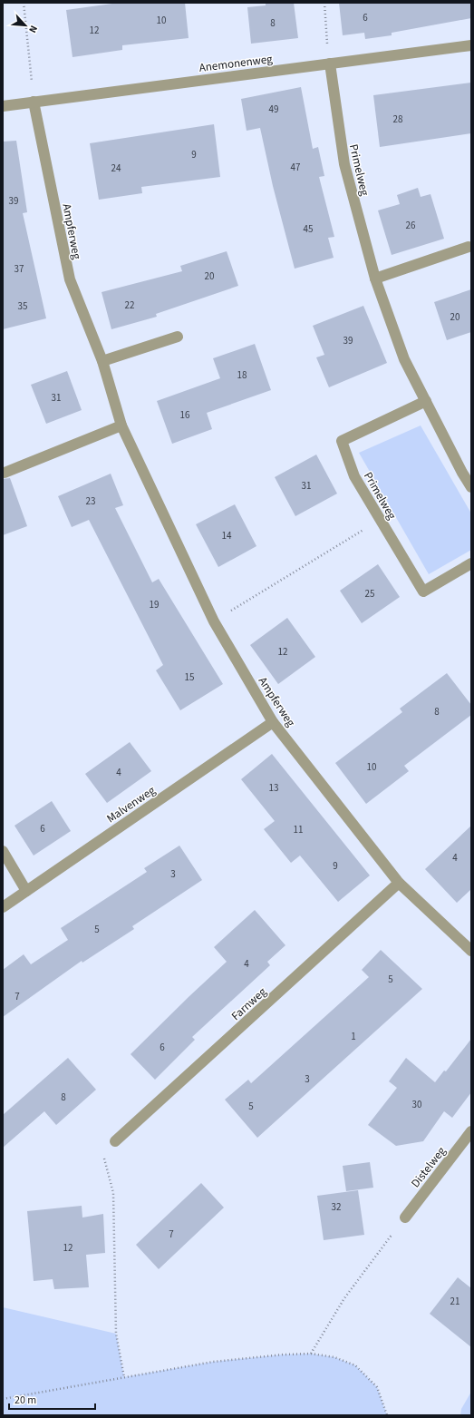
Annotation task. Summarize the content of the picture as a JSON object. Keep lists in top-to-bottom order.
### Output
{
  "streets": {
    "street": [
      "Anemonenweg",
      "Primelweg",
      "Ampferweg",
      "Malvenweg",
      "Farnweg",
      "Distelweg"
    ]
  },
  "crossings": [
    ["Anemonenweg", "Primelweg"],
    ["Anemonenweg", "Ampferweg"],
    ["Ampferweg", "Malvenweg"],
    ["Ampferweg", "Farnweg"]
  ],
  "house_numbers": [
    "6",
    "10",
    "8",
    "12",
    "49",
    "28",
    "9",
    "47",
    "24",
    "39",
    "26",
    "45",
    "37",
    "20",
    "22",
    "35",
    "20",
    "39",
    "18",
    "31",
    "16",
    "31",
    "23",
    "14",
    "25",
    "19",
    "12",
    "15",
    "8",
    "10",
    "4",
    "13",
    "6",
    "11",
    "4",
    "9",
    "3",
    "5",
    "4",
    "5",
    "7",
    "1",
    "6",
    "3",
    "8",
    "30",
    "5",
    "32",
    "7",
    "12",
    "21"
  ],
  "scale_bar": "20 m",
  "north": "bottom right"
}
